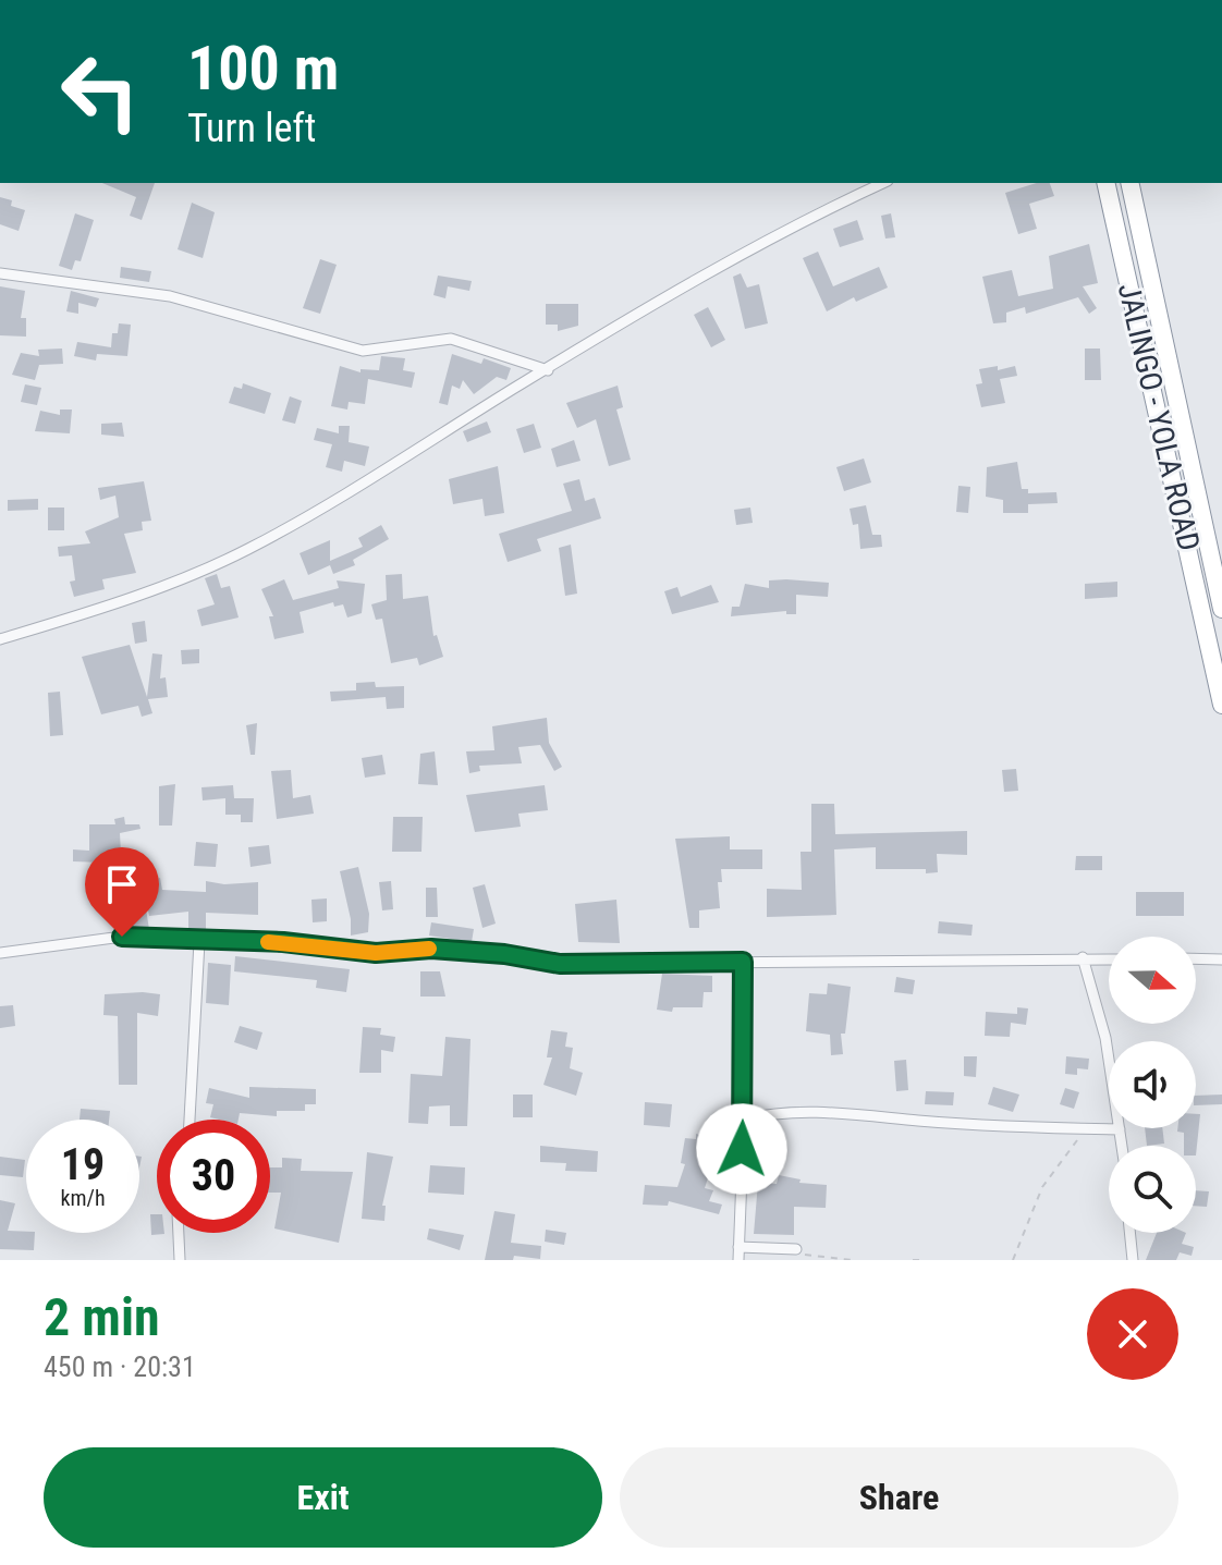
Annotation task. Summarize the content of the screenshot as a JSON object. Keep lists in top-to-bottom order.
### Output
{
  "streets": {
    "highway": ["JALINGO - YOLA ROAD"]
  },
  "north": "right",
  "page": {
    "turn": ["100 m", "Turn left"],
    "speed": "19 km/h",
    "limit": "30",
    "heading": ["2 min", "450 m · 20:31"],
    "buttons": ["Exit", "Share"]
  }
}
